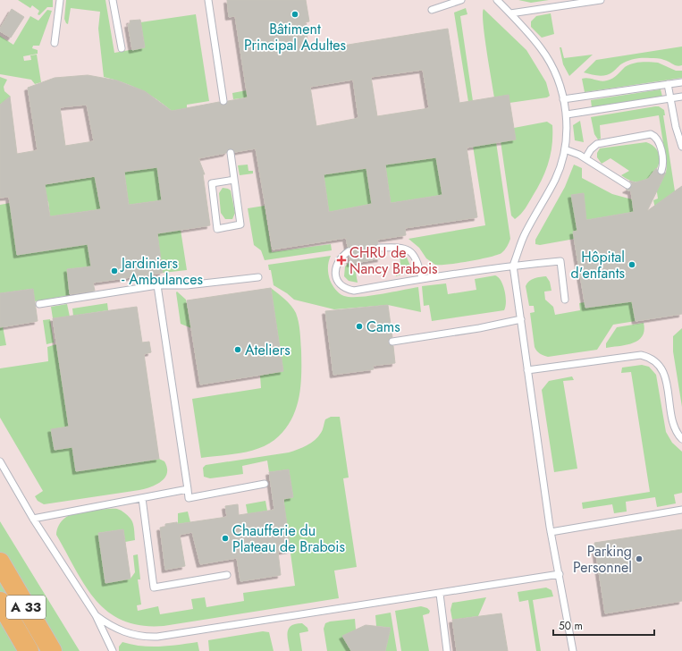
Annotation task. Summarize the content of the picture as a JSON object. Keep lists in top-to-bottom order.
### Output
{
  "streets": {
    "highway": ["A 33"]
  },
  "places": {
    "other": [
      "Bâtiment Principal Adultes",
      "Hôpital d'enfants",
      "Jardiniers - Ambulances",
      "Cams",
      "Ateliers",
      "Chaufferie du Plateau de Brabois",
      "Parking Personnel"
    ],
    "health": ["CHRU de Nancy Brabois"]
  },
  "scale_bar": "50 m"
}
